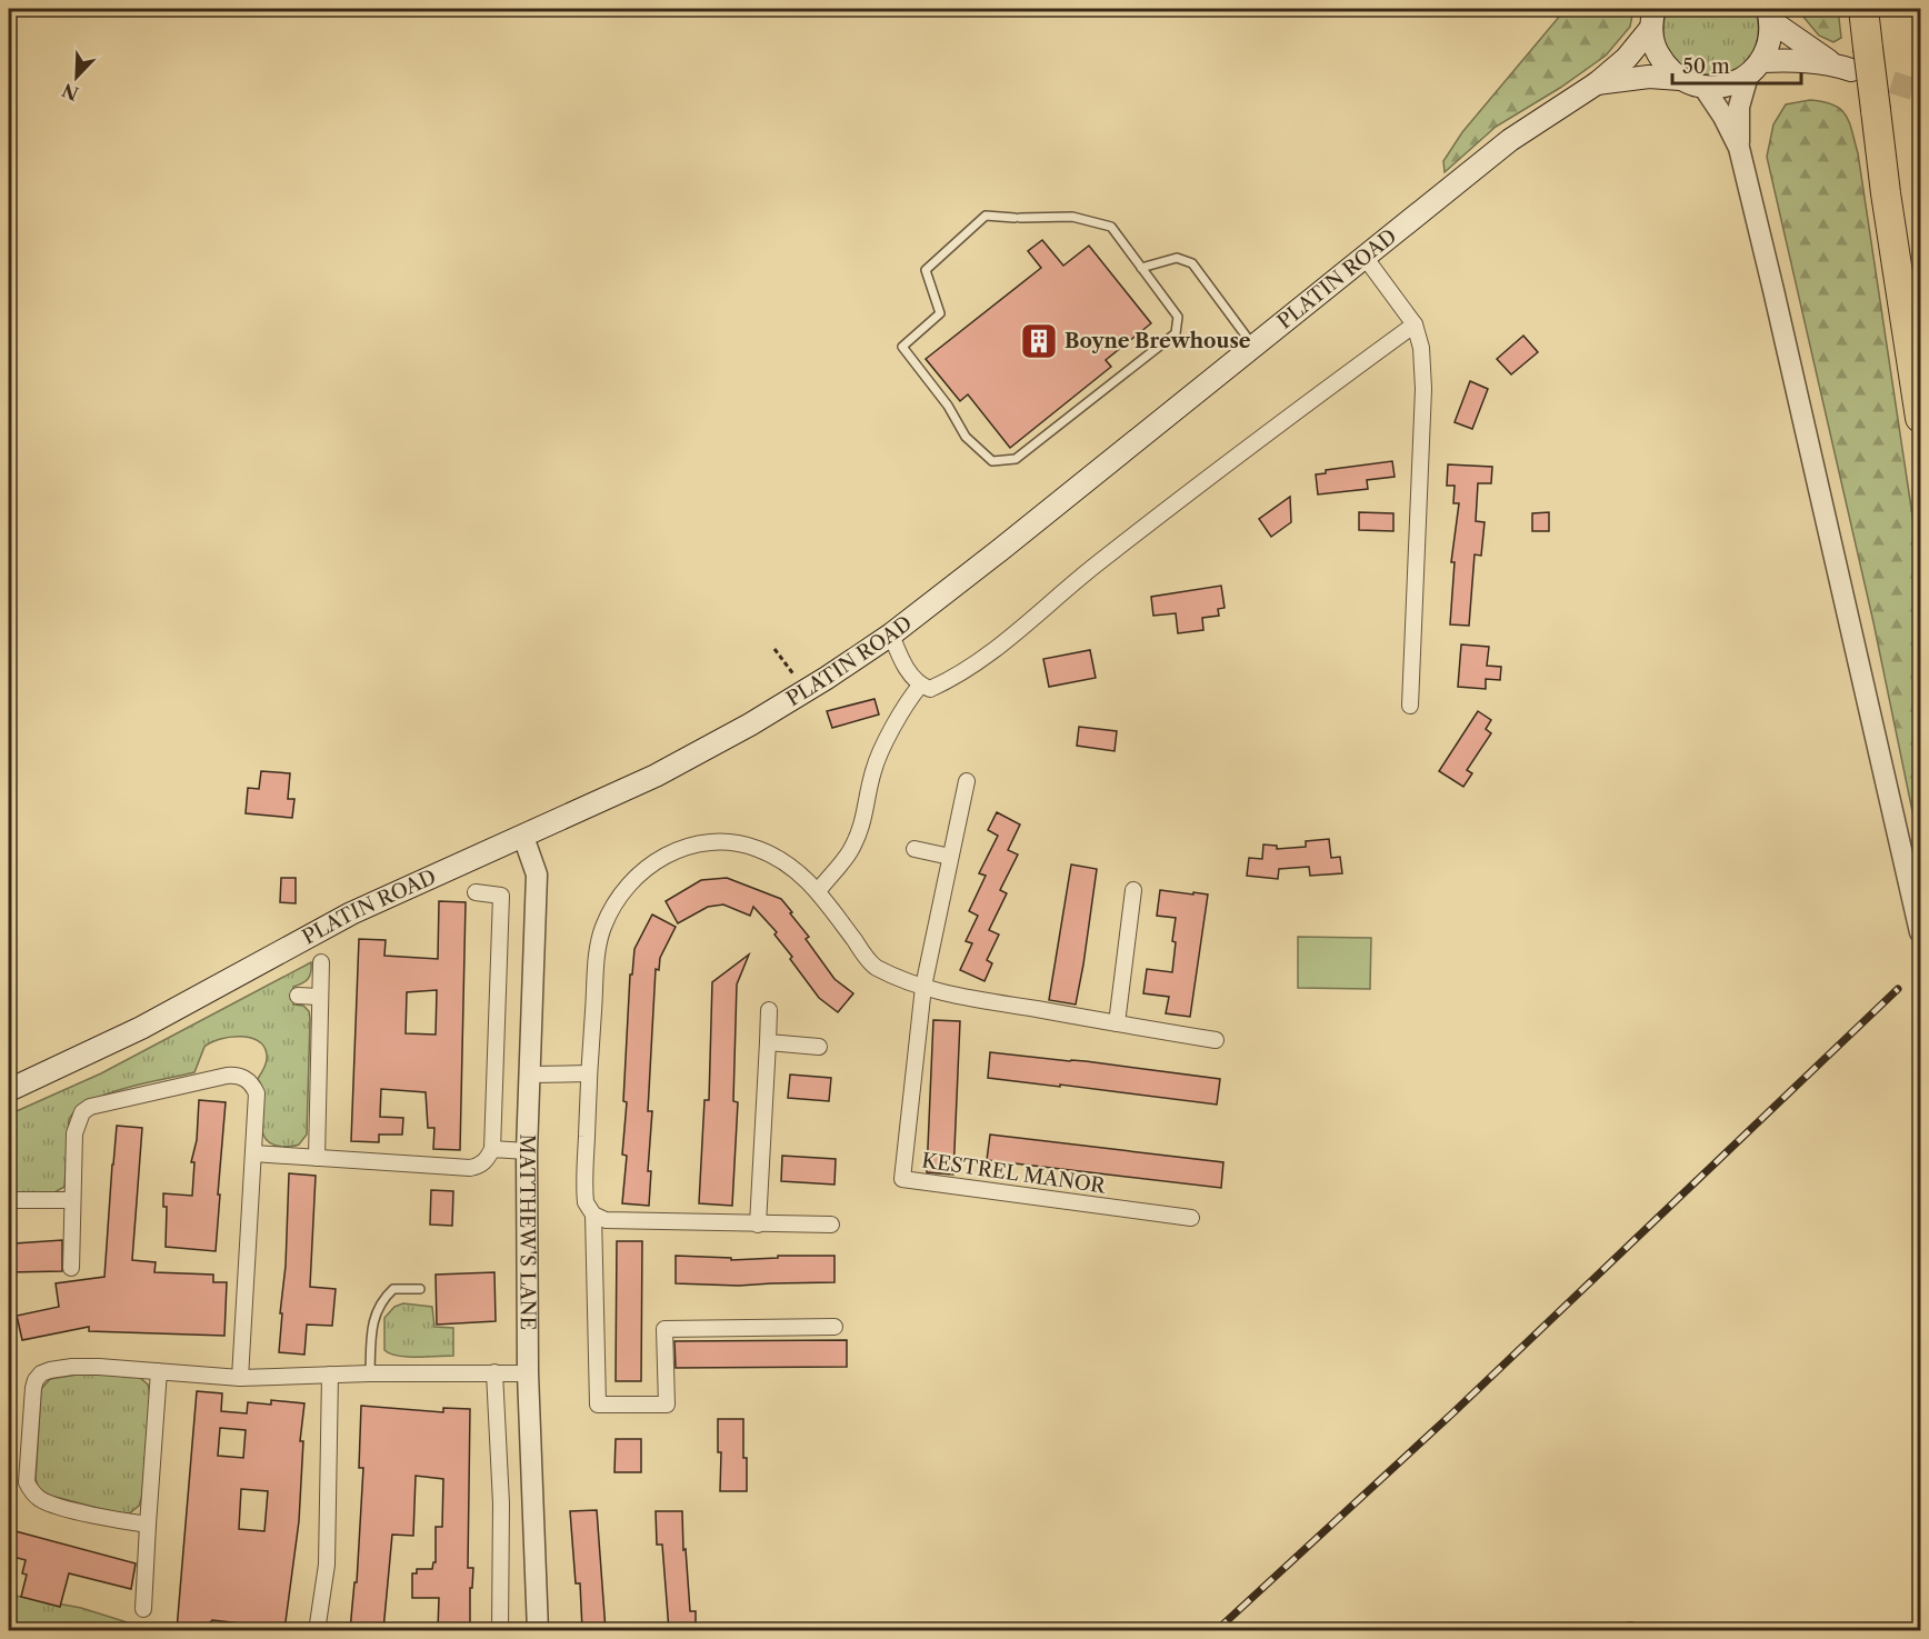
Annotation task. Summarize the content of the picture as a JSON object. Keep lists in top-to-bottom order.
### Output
{
  "streets": {
    "main road": ["PLATIN ROAD"],
    "street": ["KESTREL MANOR", "MATTHEW'S LANE"]
  },
  "crossings": [
    ["PLATIN ROAD", "MATTHEW'S LANE"]
  ],
  "places": {
    "building": ["Boyne Brewhouse"]
  },
  "scale_bar": "50 m",
  "north": "bottom left"
}
